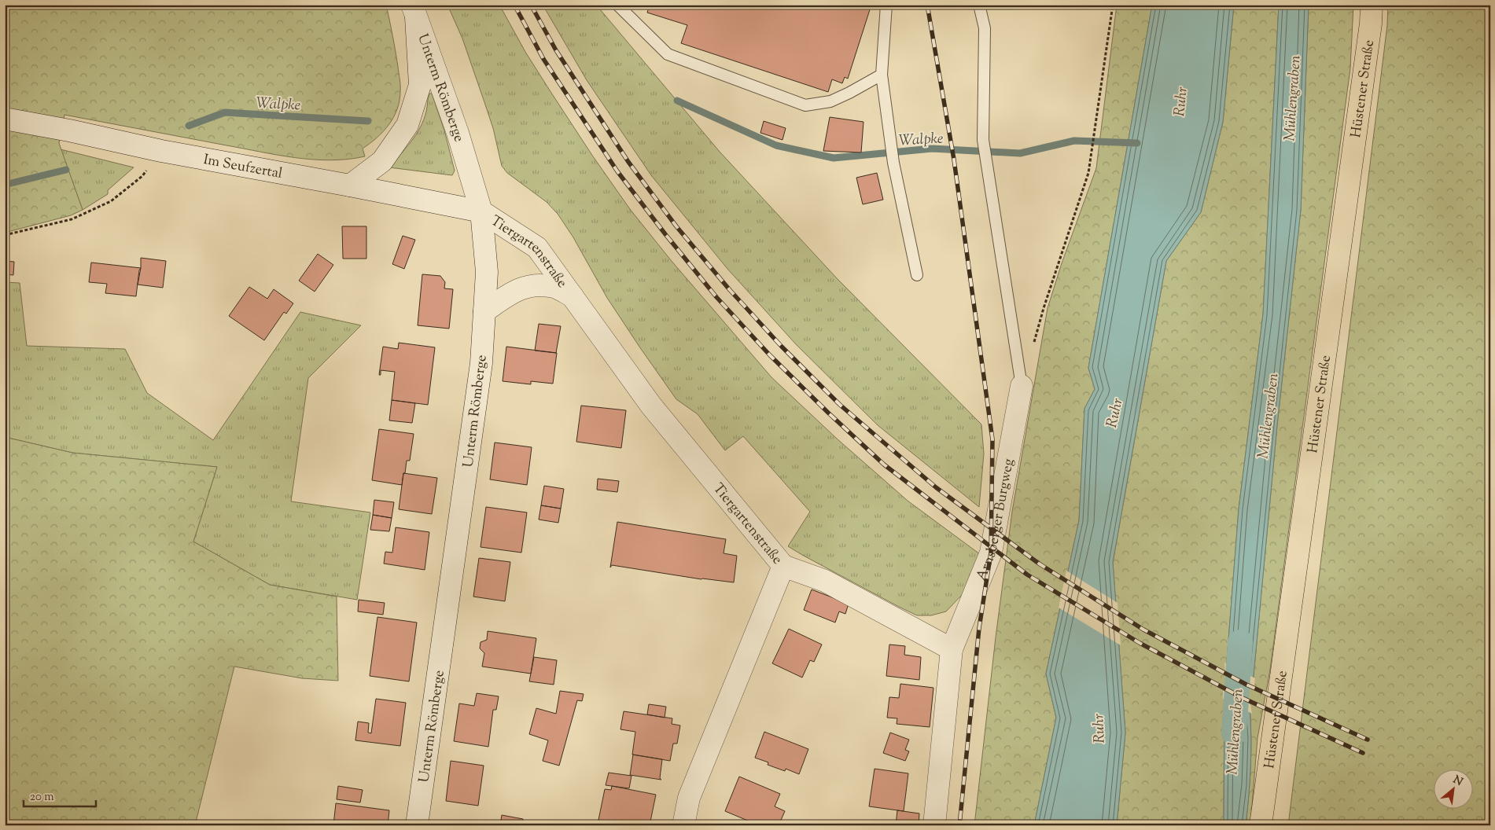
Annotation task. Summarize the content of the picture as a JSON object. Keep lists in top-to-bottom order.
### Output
{
  "streets": {
    "main road": ["Hüstener Straße"],
    "street": [
      "Unterm Römberge",
      "Im Seufzertal",
      "Tiergartenstraße",
      "Arnsberger Burgweg"
    ]
  },
  "crossings": [
    ["Unterm Römberge", "Im Seufzertal"],
    ["Unterm Römberge", "Tiergartenstraße"],
    ["Im Seufzertal", "Tiergartenstraße"]
  ],
  "water": ["Mühlengraben", "Ruhr", "Walpke"],
  "scale_bar": "20 m",
  "north": "top right"
}
